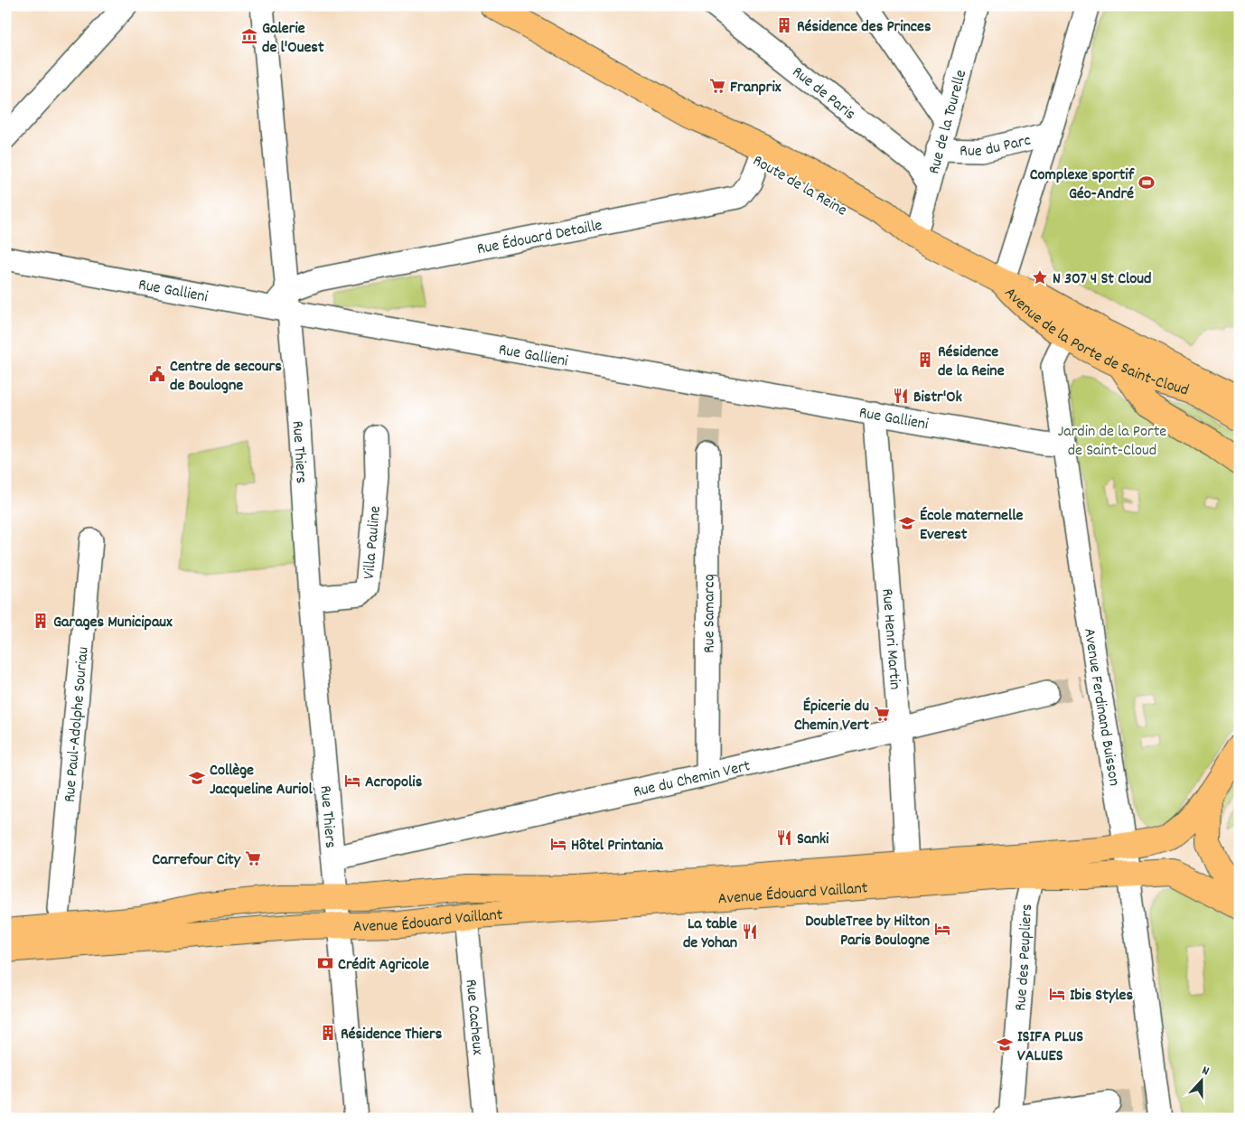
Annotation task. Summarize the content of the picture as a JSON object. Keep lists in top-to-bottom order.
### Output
{
  "streets": {
    "main road": ["Route de la Reine", "Avenue de la Porte de Saint-Cloud", "Avenue Édouard Vaillant"],
    "street": [
      "Rue de Paris",
      "Rue de la Tourelle",
      "Rue du Parc",
      "Rue Édouard Detaille",
      "Rue Gallieni",
      "Rue Thiers",
      "Villa Pauline",
      "Rue Samarcq",
      "Rue Henri Martin",
      "Avenue Ferdinand Buisson",
      "Rue Paul-Adolphe Souriau",
      "Rue du Chemin Vert",
      "Rue des Peupliers",
      "Rue Cacheux"
    ]
  },
  "crossings": [
    ["Rue de Paris", "Rue de la Tourelle"],
    ["Rue de la Tourelle", "Rue du Parc"],
    ["Rue de la Tourelle", "Route de la Reine"],
    ["Route de la Reine", "Rue Édouard Detaille"],
    ["Route de la Reine", "Avenue de la Porte de Saint-Cloud"],
    ["Rue Édouard Detaille", "Rue Gallieni"],
    ["Rue Édouard Detaille", "Rue Thiers"],
    ["Rue Gallieni", "Rue Thiers"],
    ["Rue Gallieni", "Rue Henri Martin"],
    ["Rue Gallieni", "Avenue Ferdinand Buisson"],
    ["Avenue de la Porte de Saint-Cloud", "Avenue Ferdinand Buisson"],
    ["Rue Thiers", "Villa Pauline"],
    ["Rue Thiers", "Rue du Chemin Vert"],
    ["Rue Thiers", "Avenue Édouard Vaillant"],
    ["Rue Samarcq", "Rue du Chemin Vert"],
    ["Rue Henri Martin", "Rue du Chemin Vert"],
    ["Rue Henri Martin", "Avenue Édouard Vaillant"],
    ["Avenue Ferdinand Buisson", "Avenue Édouard Vaillant"],
    ["Rue Paul-Adolphe Souriau", "Avenue Édouard Vaillant"],
    ["Avenue Édouard Vaillant", "Rue des Peupliers"],
    ["Avenue Édouard Vaillant", "Rue Cacheux"]
  ],
  "parks": ["Jardin de la Porte de Saint-Cloud"],
  "places": {
    "building": [
      "Résidence des Princes",
      "Résidence de la Reine",
      "Garages Municipaux",
      "Résidence Thiers"
    ],
    "museum": ["Galerie de l'Ouest"],
    "supermarket": ["Franprix", "Épicerie du Chemin Vert", "Carrefour City"],
    "sports": ["Complexe sportif Géo-André"],
    "place": ["N 307 4 St Cloud"],
    "public building": ["Centre de secours de Boulogne"],
    "restaurant": ["Bistr'Ok", "Sanki", "La table de Yohan"],
    "school or university": ["École maternelle Everest", "Collège Jacqueline Auriol", "ISIFA PLUS VALUES"],
    "hotel": [
      "Acropolis",
      "Hôtel Printania",
      "DoubleTree by Hilton Paris Boulogne",
      "Ibis Styles"
    ],
    "bank": ["Crédit Agricole"]
  },
  "north": "top"
}
